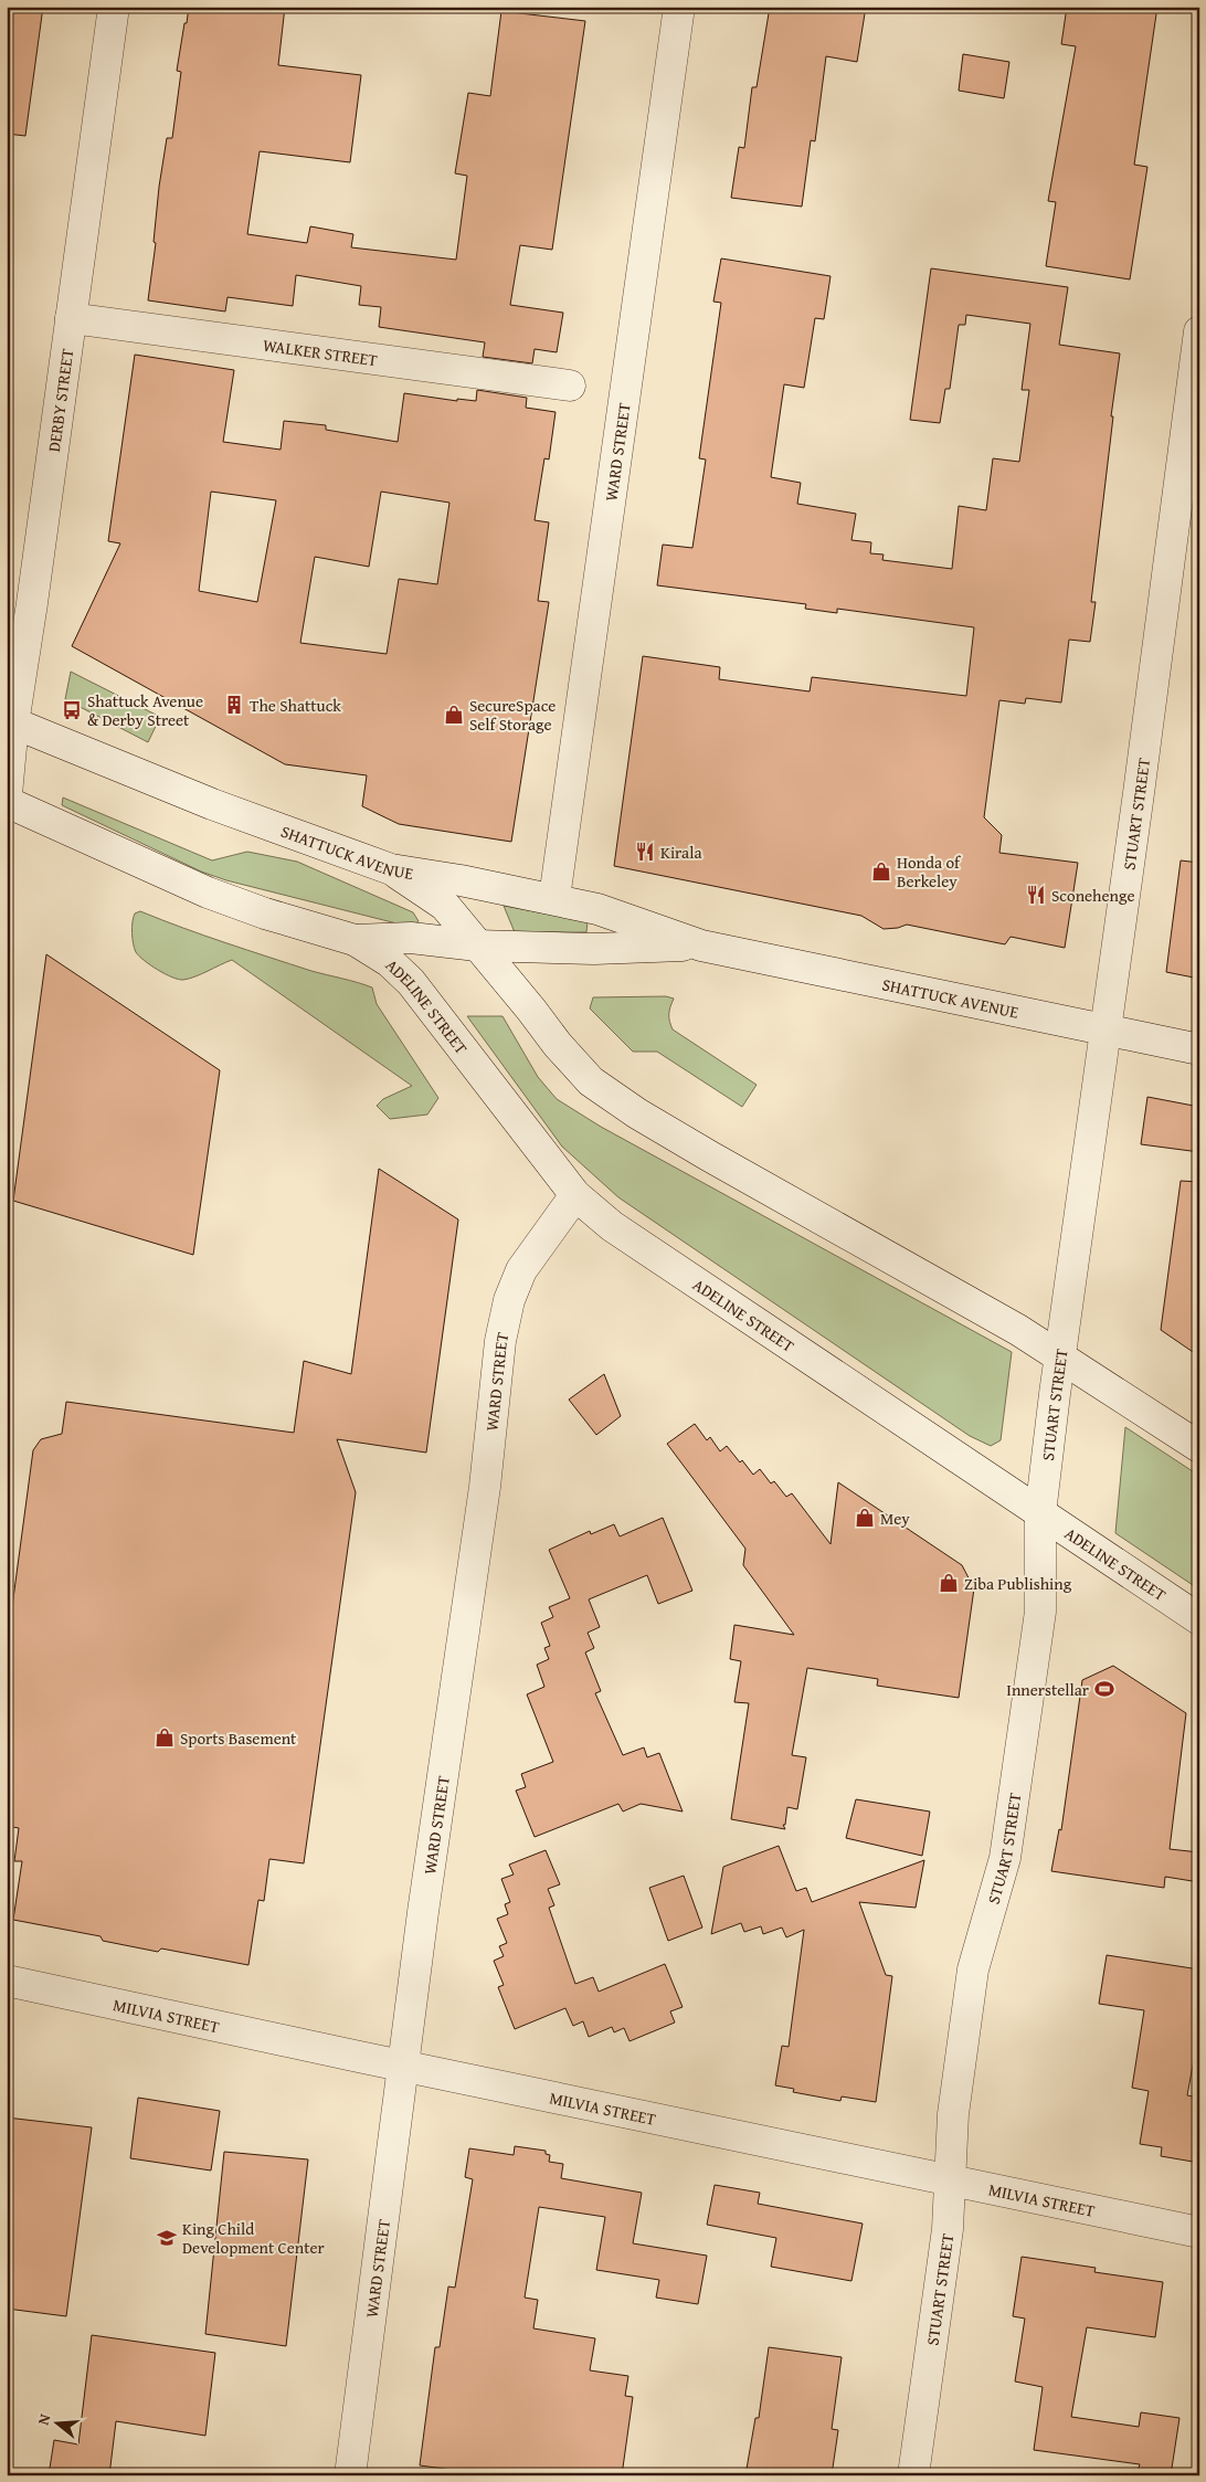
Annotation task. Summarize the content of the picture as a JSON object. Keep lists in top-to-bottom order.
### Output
{
  "streets": {
    "street": [
      "WALKER STREET",
      "DERBY STREET",
      "WARD STREET",
      "STUART STREET",
      "SHATTUCK AVENUE",
      "ADELINE STREET",
      "MILVIA STREET"
    ]
  },
  "crossings": [
    ["WALKER STREET", "DERBY STREET"],
    ["DERBY STREET", "SHATTUCK AVENUE"],
    ["WARD STREET", "SHATTUCK AVENUE"],
    ["WARD STREET", "ADELINE STREET"],
    ["WARD STREET", "MILVIA STREET"],
    ["STUART STREET", "SHATTUCK AVENUE"],
    ["STUART STREET", "ADELINE STREET"],
    ["STUART STREET", "MILVIA STREET"],
    ["SHATTUCK AVENUE", "ADELINE STREET"]
  ],
  "places": {
    "building": ["The Shattuck"],
    "bus stop": ["Shattuck Avenue & Derby Street"],
    "shop": [
      "SecureSpace Self Storage",
      "Honda of Berkeley",
      "Mey",
      "Ziba Publishing",
      "Sports Basement"
    ],
    "restaurant": ["Kirala", "Sconehenge"],
    "sports": ["Innerstellar"],
    "school or university": ["King Child Development Center"]
  },
  "north": "left"
}
